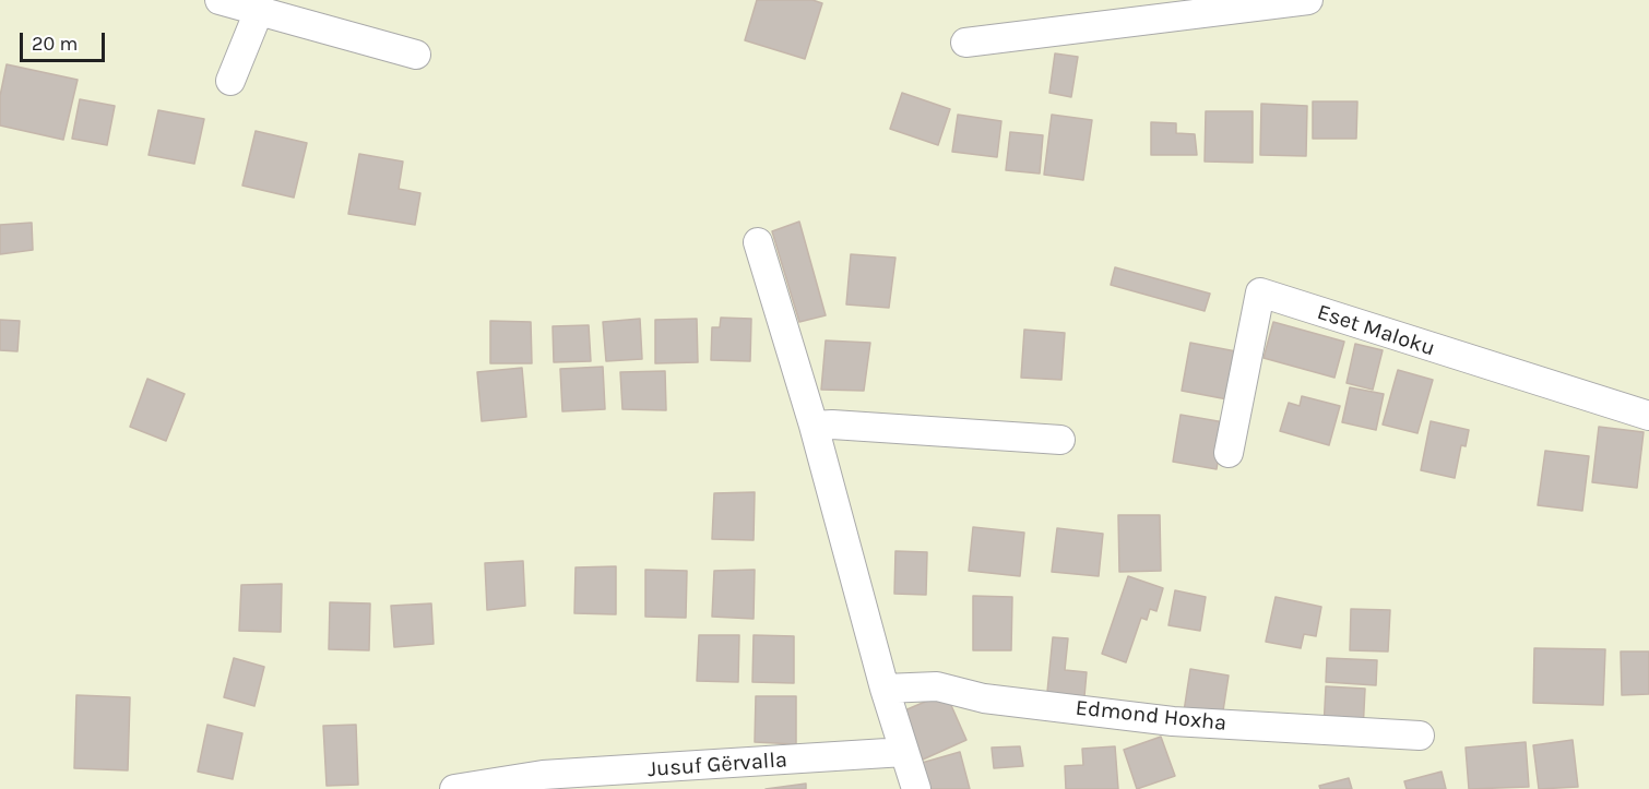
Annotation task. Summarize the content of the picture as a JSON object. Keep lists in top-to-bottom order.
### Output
{
  "streets": {
    "street": ["Eset Maloku", "Edmond Hoxha", "Jusuf Gërvalla"]
  },
  "scale_bar": "20 m"
}
